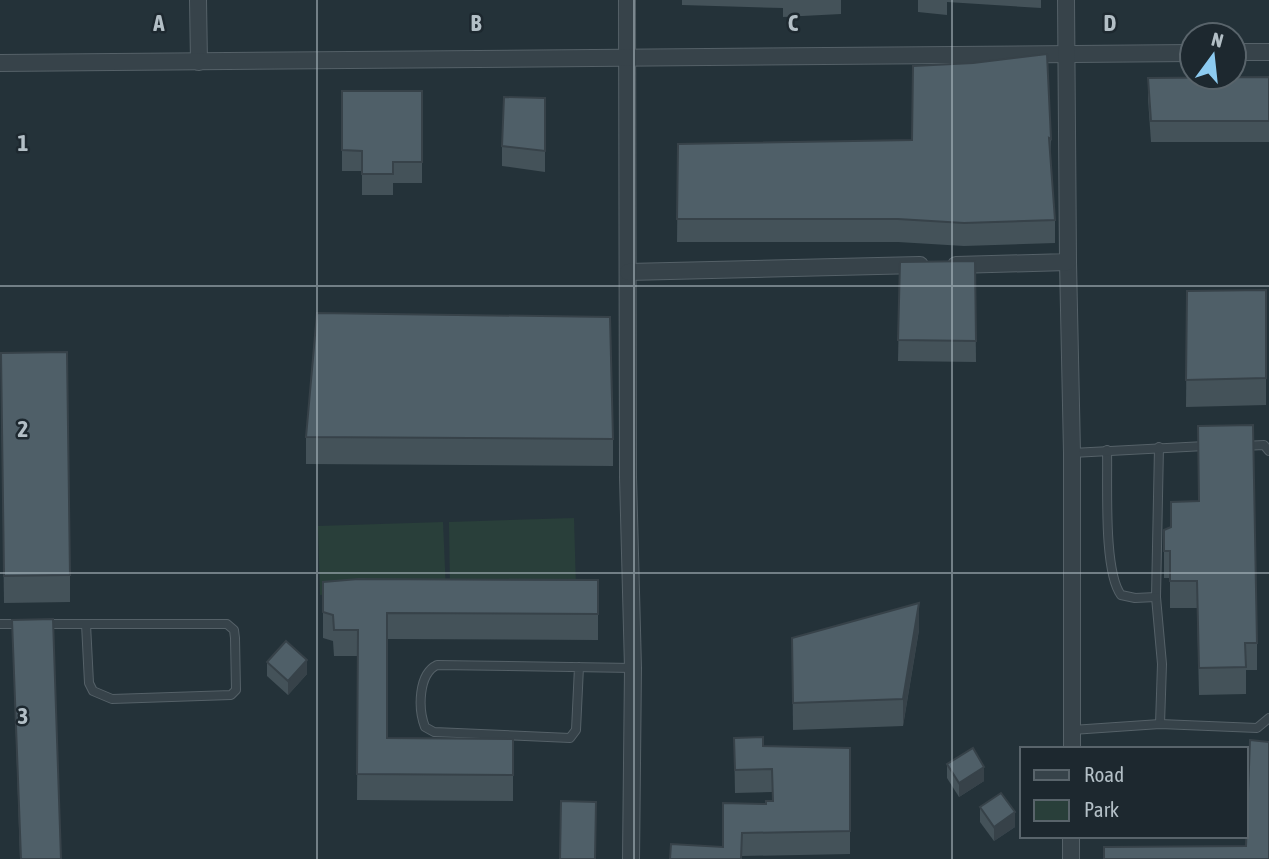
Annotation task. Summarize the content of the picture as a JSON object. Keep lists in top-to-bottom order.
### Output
{
  "legend": ["Road", "Park"],
  "north": "top",
  "grid": {
    "columns": [
      "A",
      "B",
      "C",
      "D"
    ],
    "rows": ["1", "2", "3"]
  }
}
